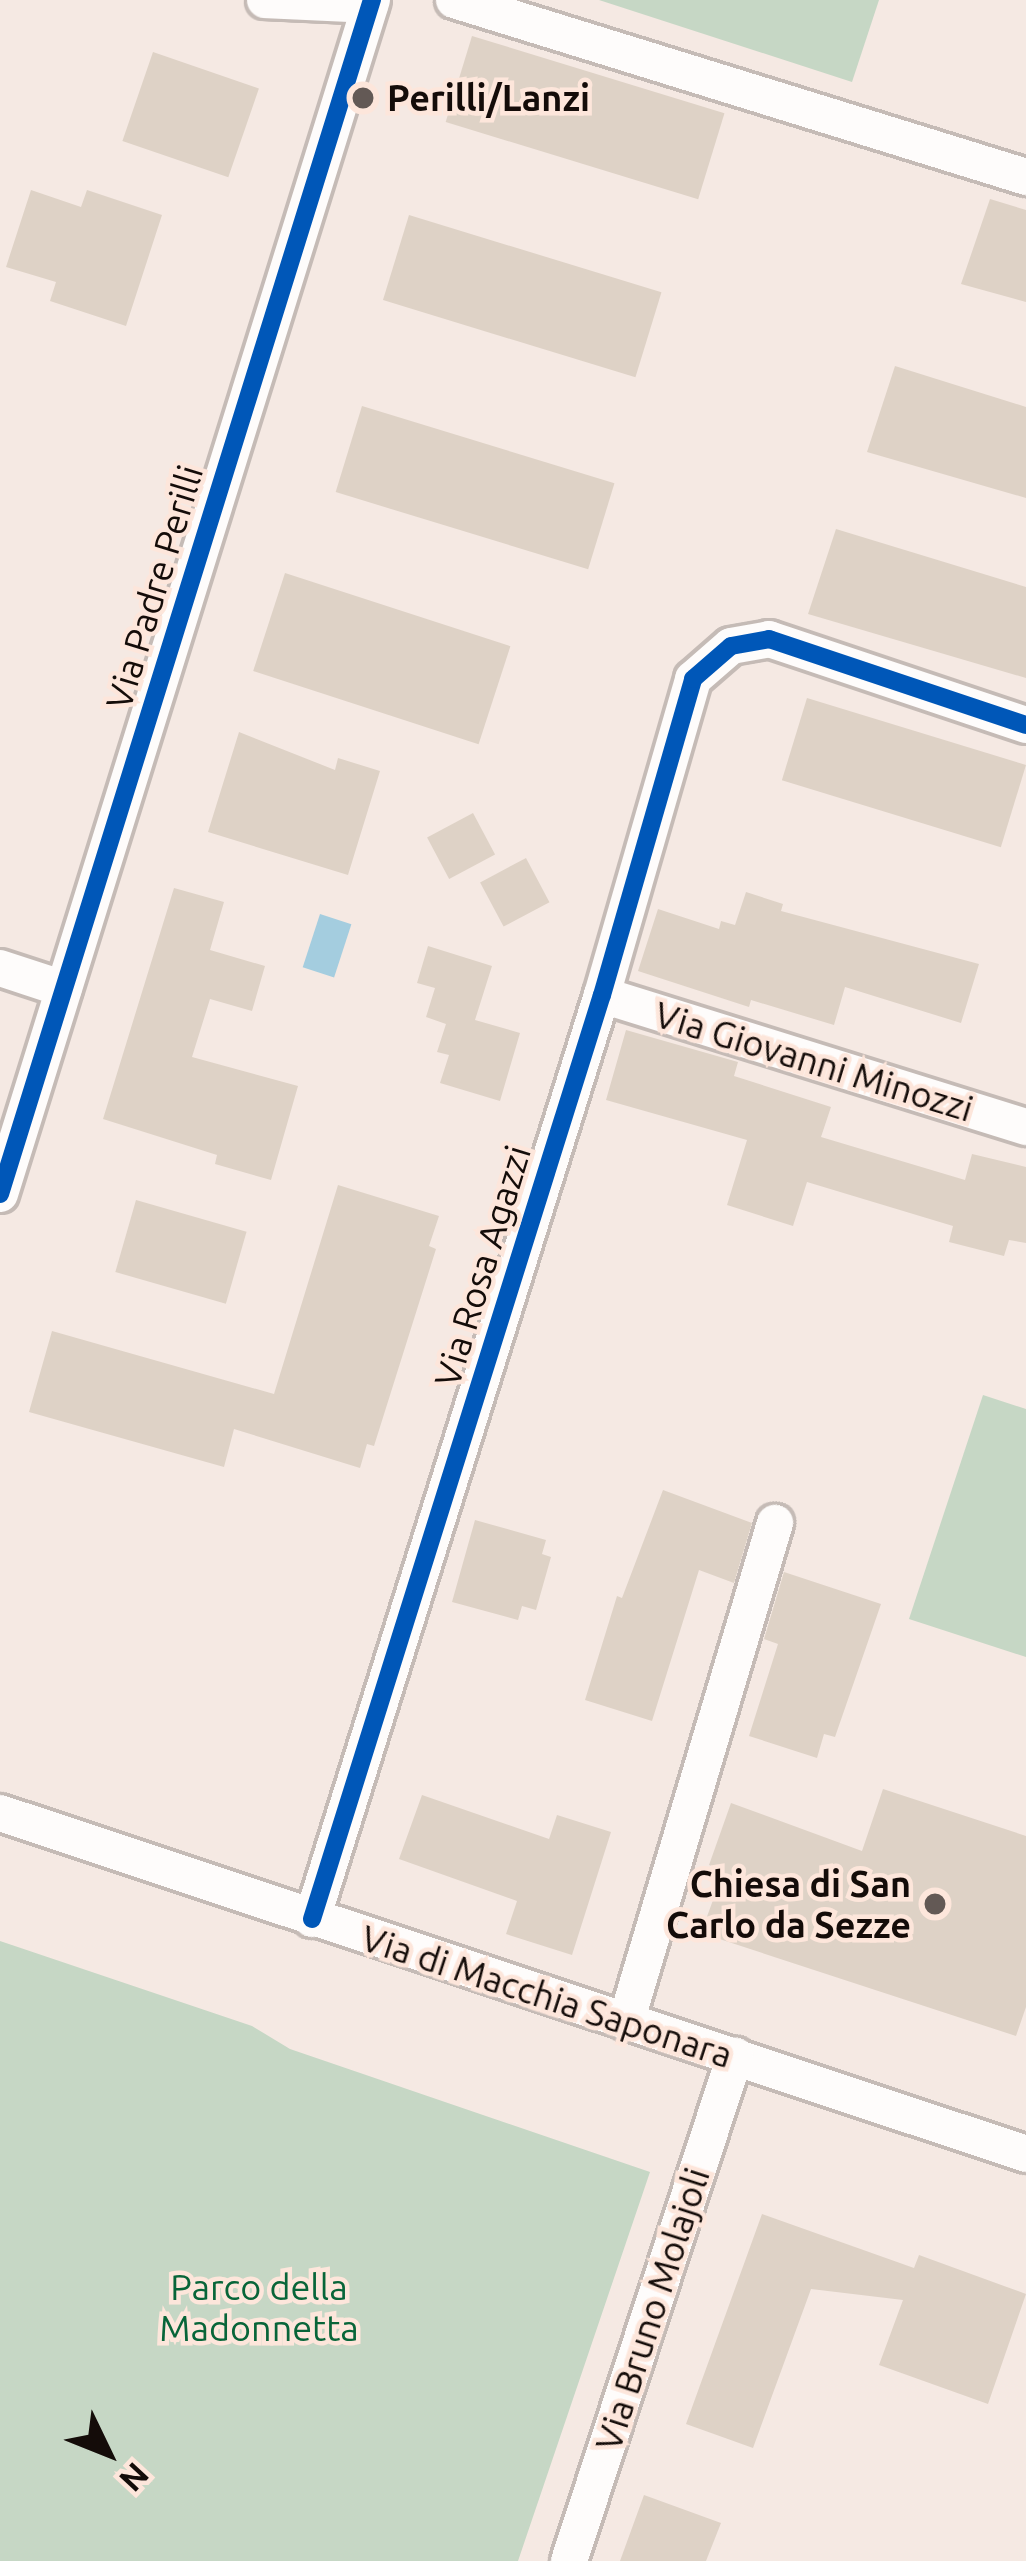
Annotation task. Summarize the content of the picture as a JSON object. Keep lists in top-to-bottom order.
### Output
{
  "streets": {
    "street": [
      "Via Padre Perilli",
      "Via Giovanni Minozzi",
      "Via Rosa Agazzi",
      "Via di Macchia Saponara",
      "Via Bruno Molajoli"
    ]
  },
  "crossings": [
    ["Via Giovanni Minozzi", "Via Rosa Agazzi"],
    ["Via Rosa Agazzi", "Via di Macchia Saponara"],
    ["Via di Macchia Saponara", "Via Bruno Molajoli"]
  ],
  "parks": ["Parco della Madonnetta"],
  "places": ["Perilli/Lanzi", "Chiesa di San Carlo da Sezze"],
  "north": "bottom right"
}
